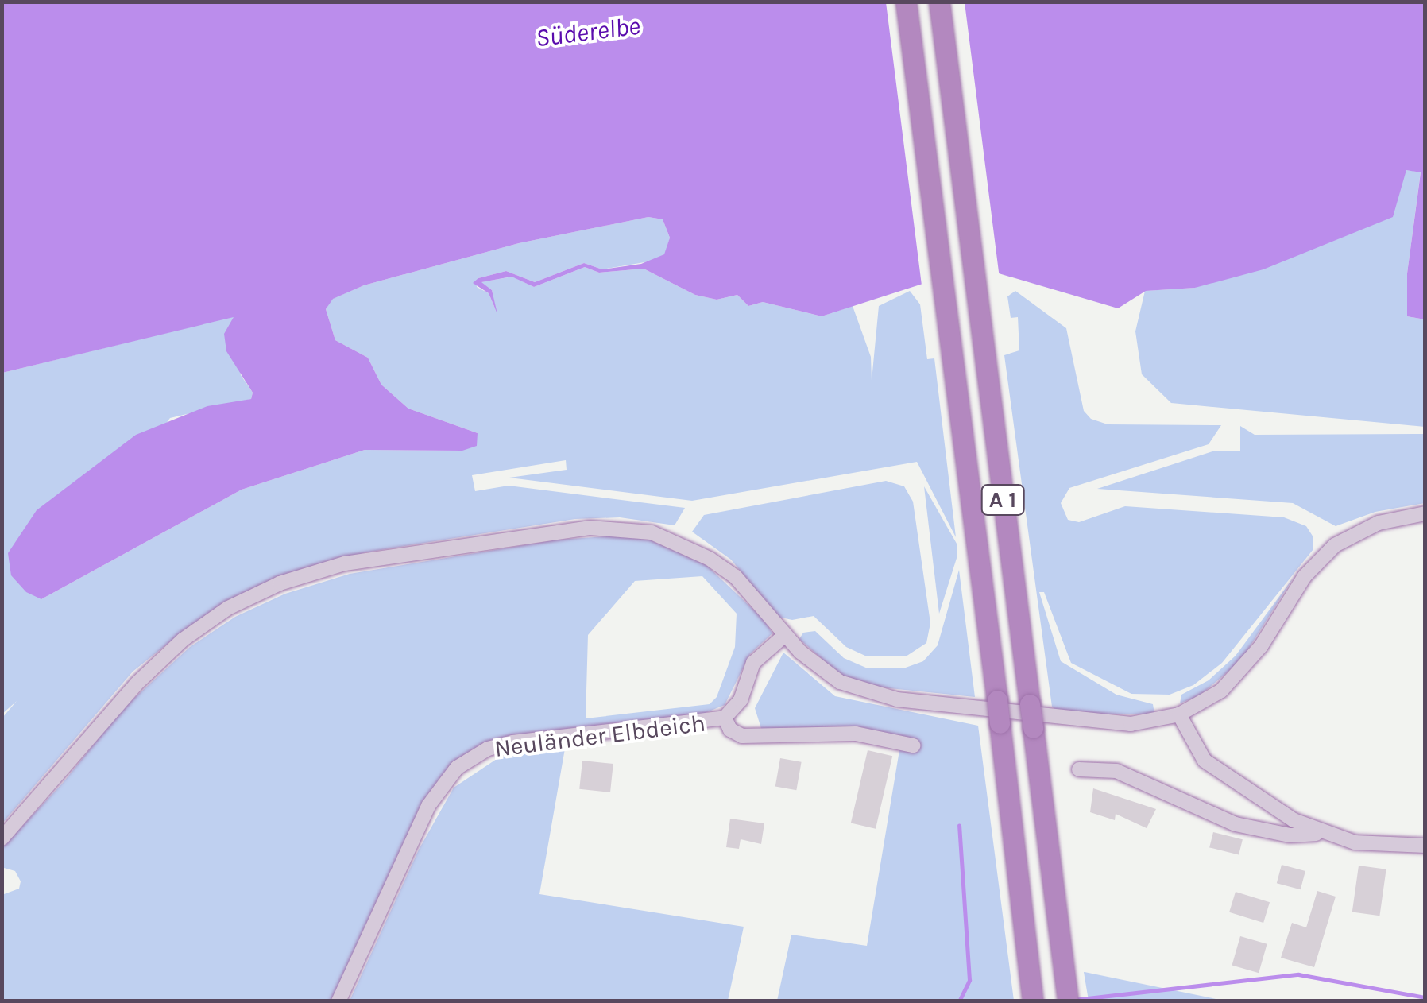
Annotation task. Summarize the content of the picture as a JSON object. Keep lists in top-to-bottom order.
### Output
{
  "streets": {
    "highway": ["A 1"],
    "street": ["Neuländer Elbdeich"]
  },
  "water": ["Süderelbe"]
}
